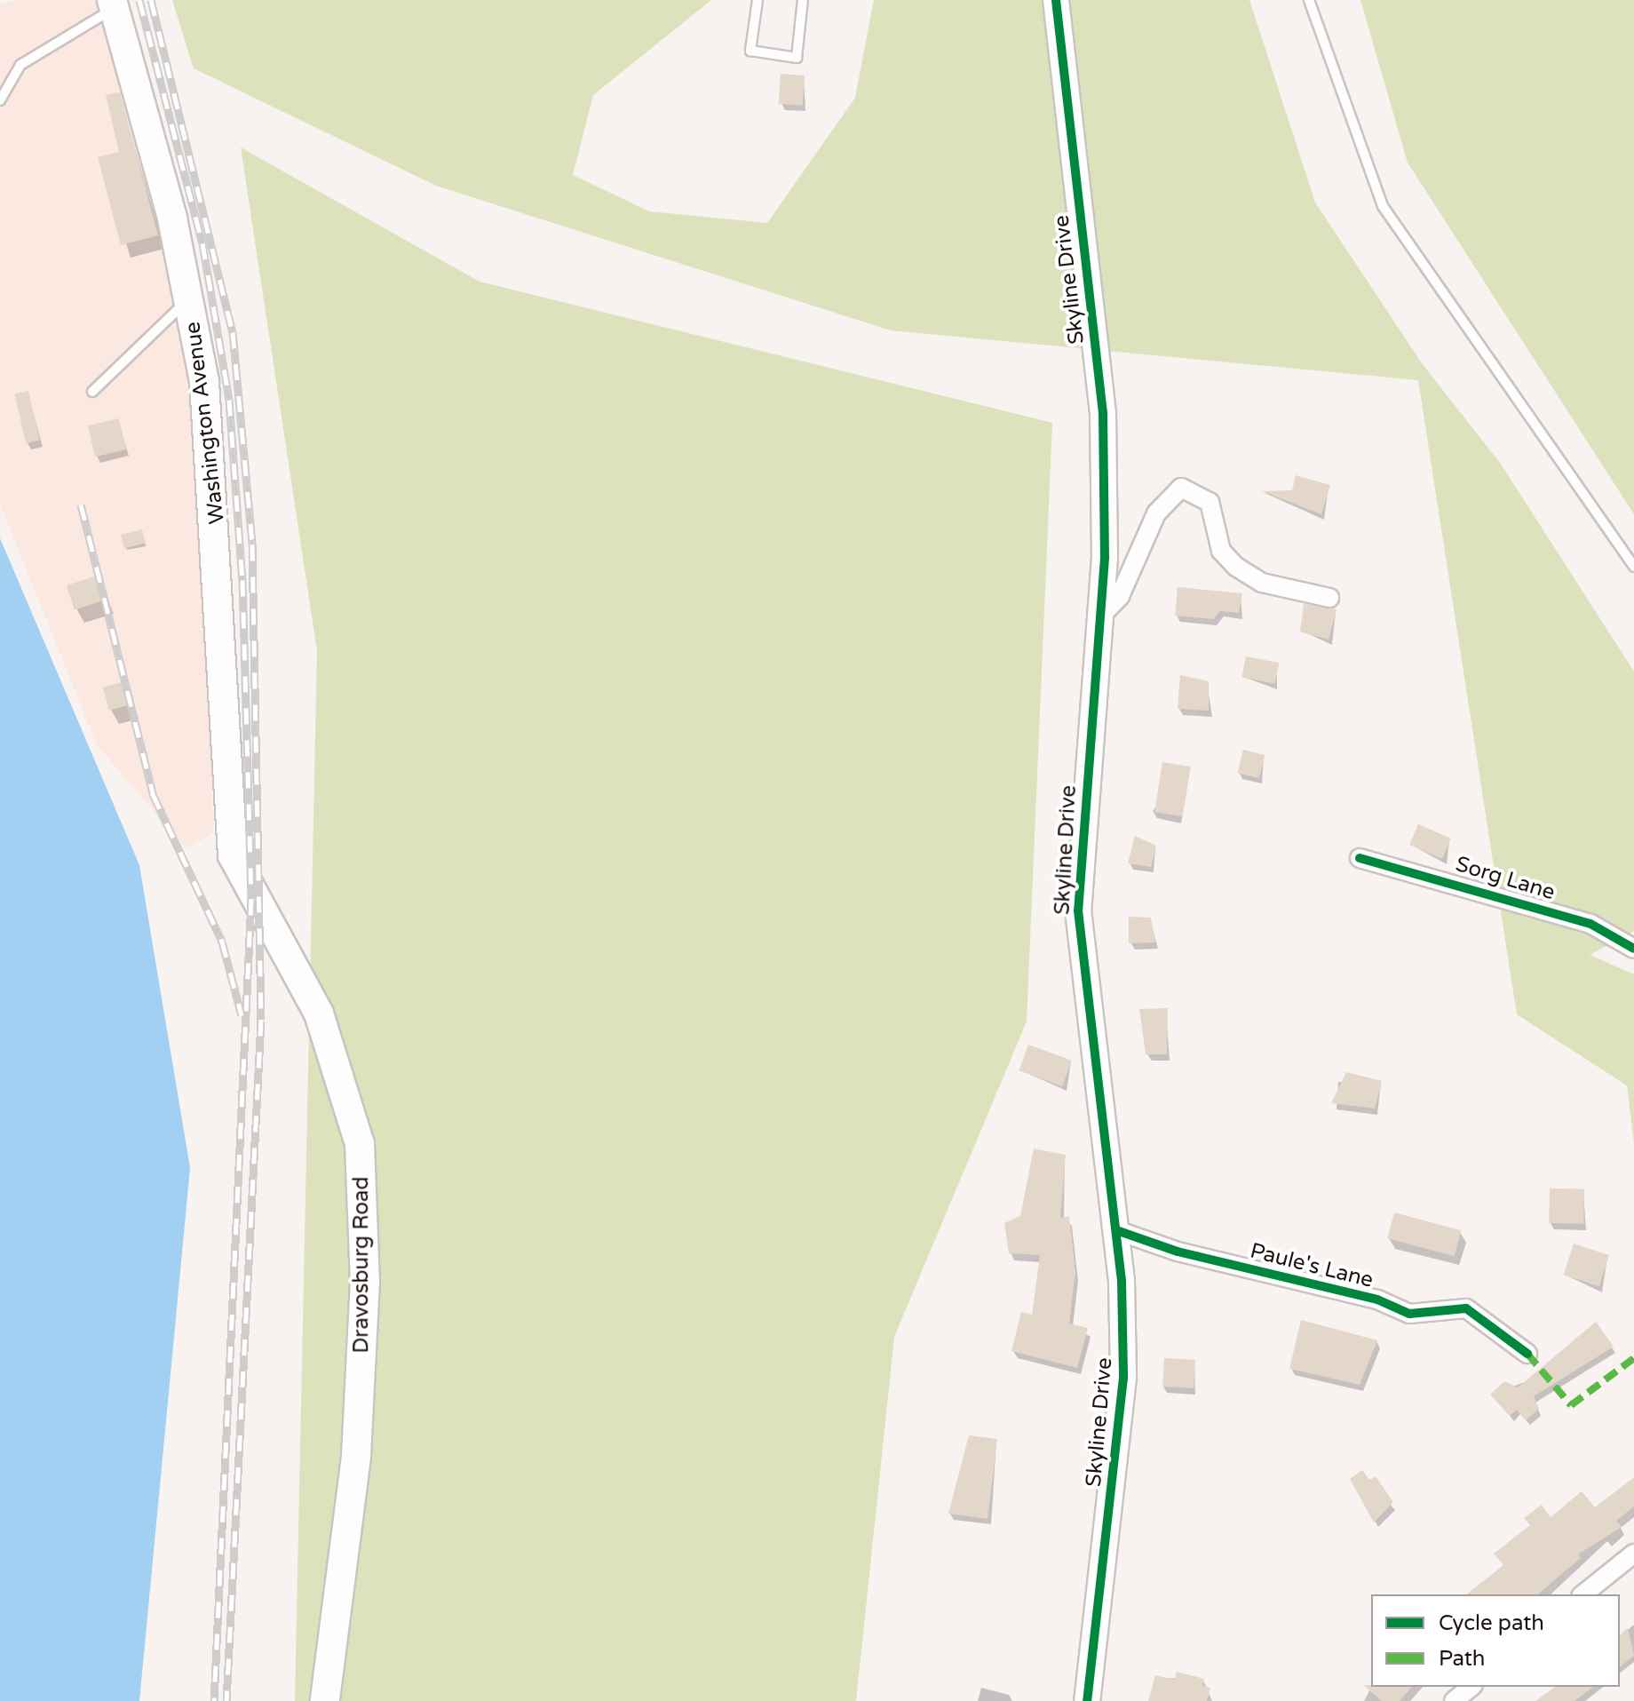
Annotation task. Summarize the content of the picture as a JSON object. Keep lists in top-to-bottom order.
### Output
{
  "streets": {
    "main road": ["Washington Avenue", "Dravosburg Road"],
    "street": ["Skyline Drive", "Sorg Lane", "Paule's Lane"]
  },
  "crossings": [
    ["Skyline Drive", "Paule's Lane"],
    ["Washington Avenue", "Dravosburg Road"]
  ],
  "legend": ["Cycle path", "Path"]
}
